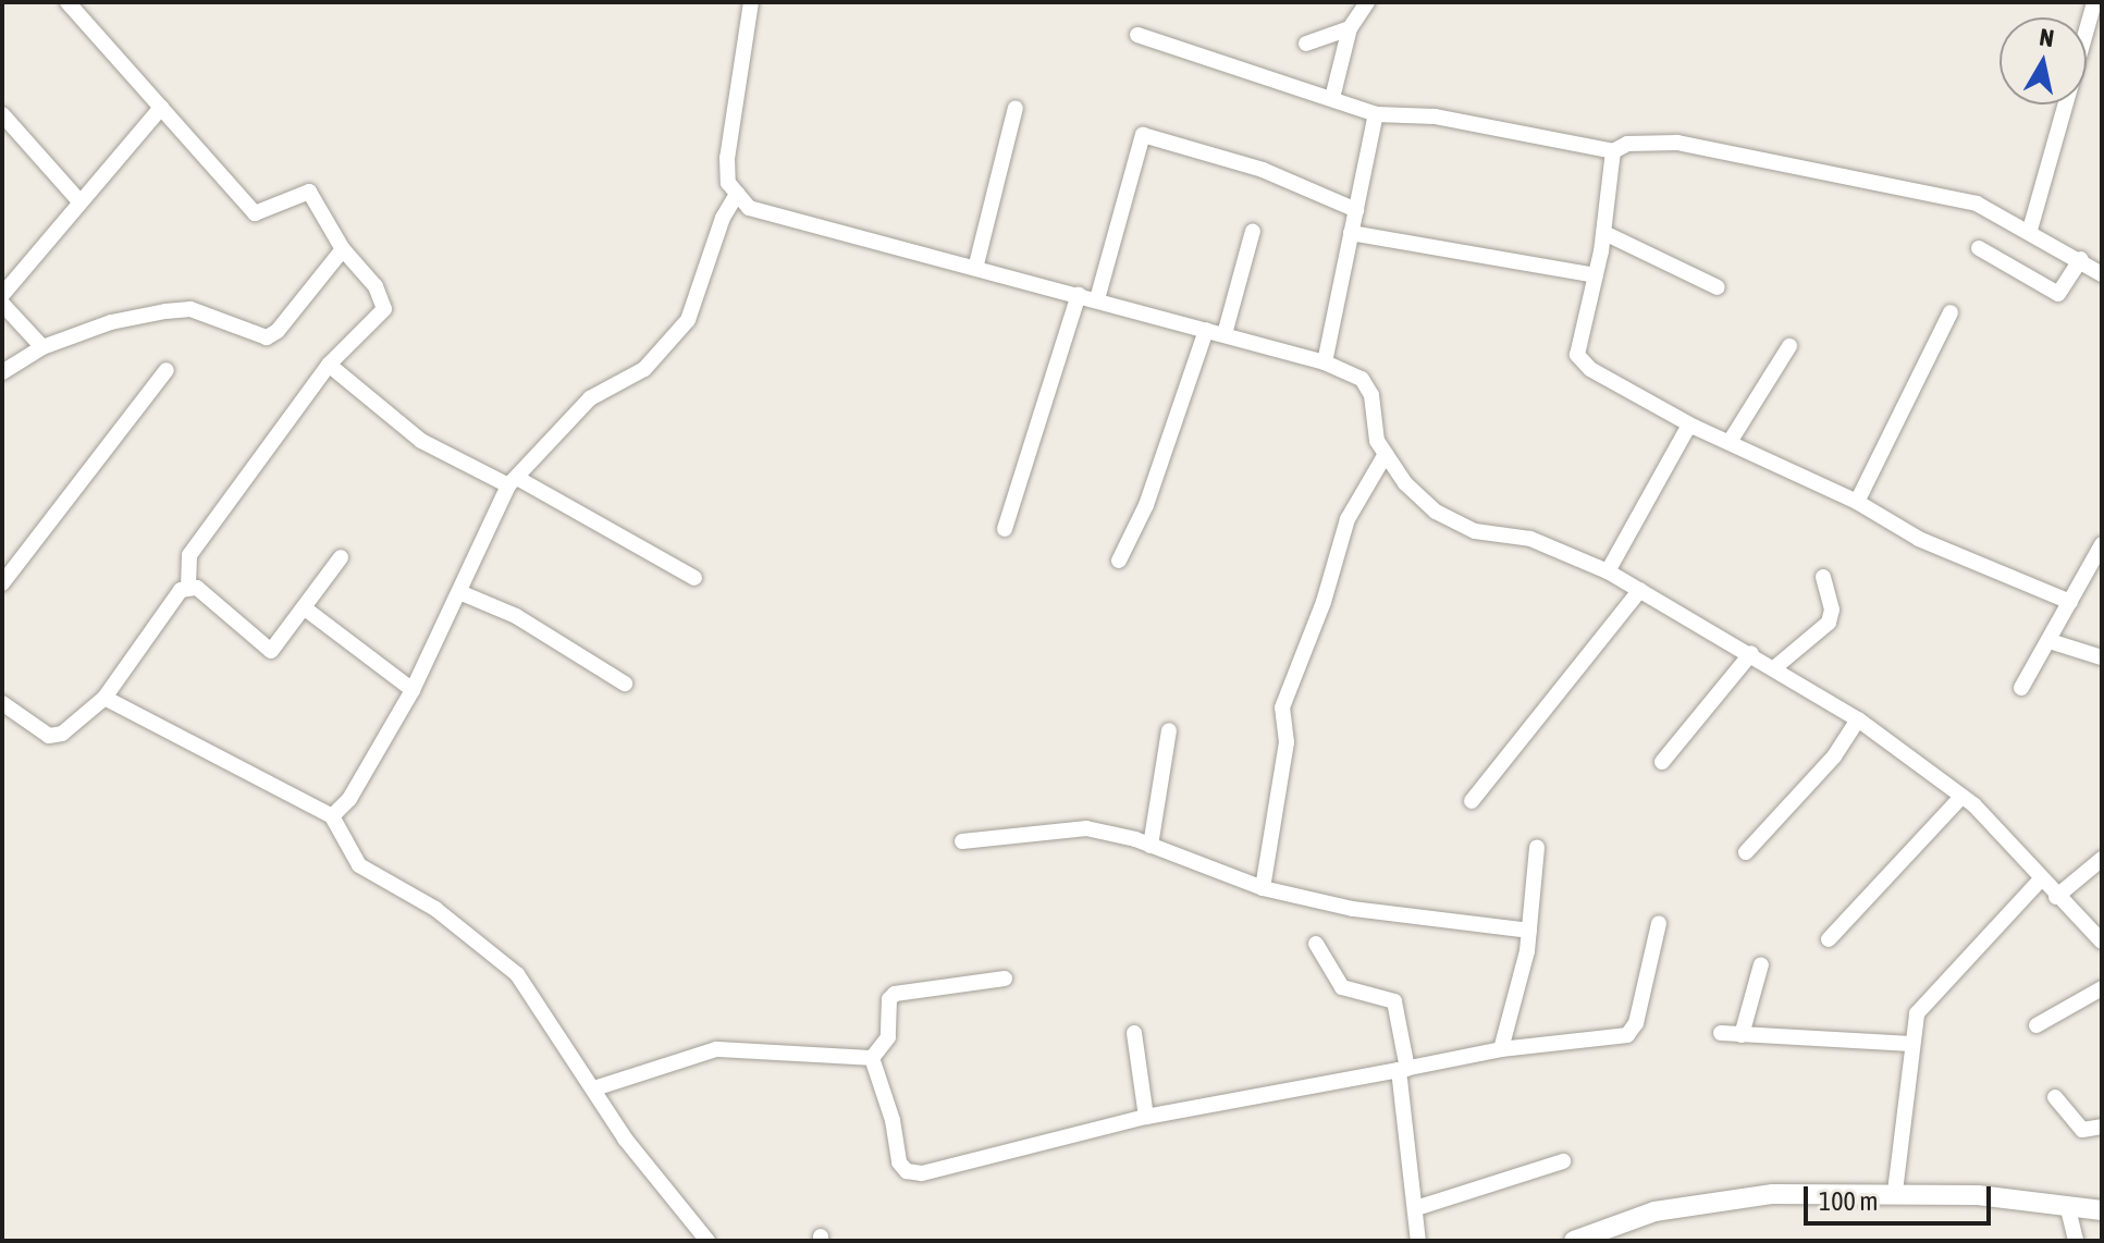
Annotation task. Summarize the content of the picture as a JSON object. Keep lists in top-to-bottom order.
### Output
{
  "scale_bar": "100 m",
  "north": "top"
}
